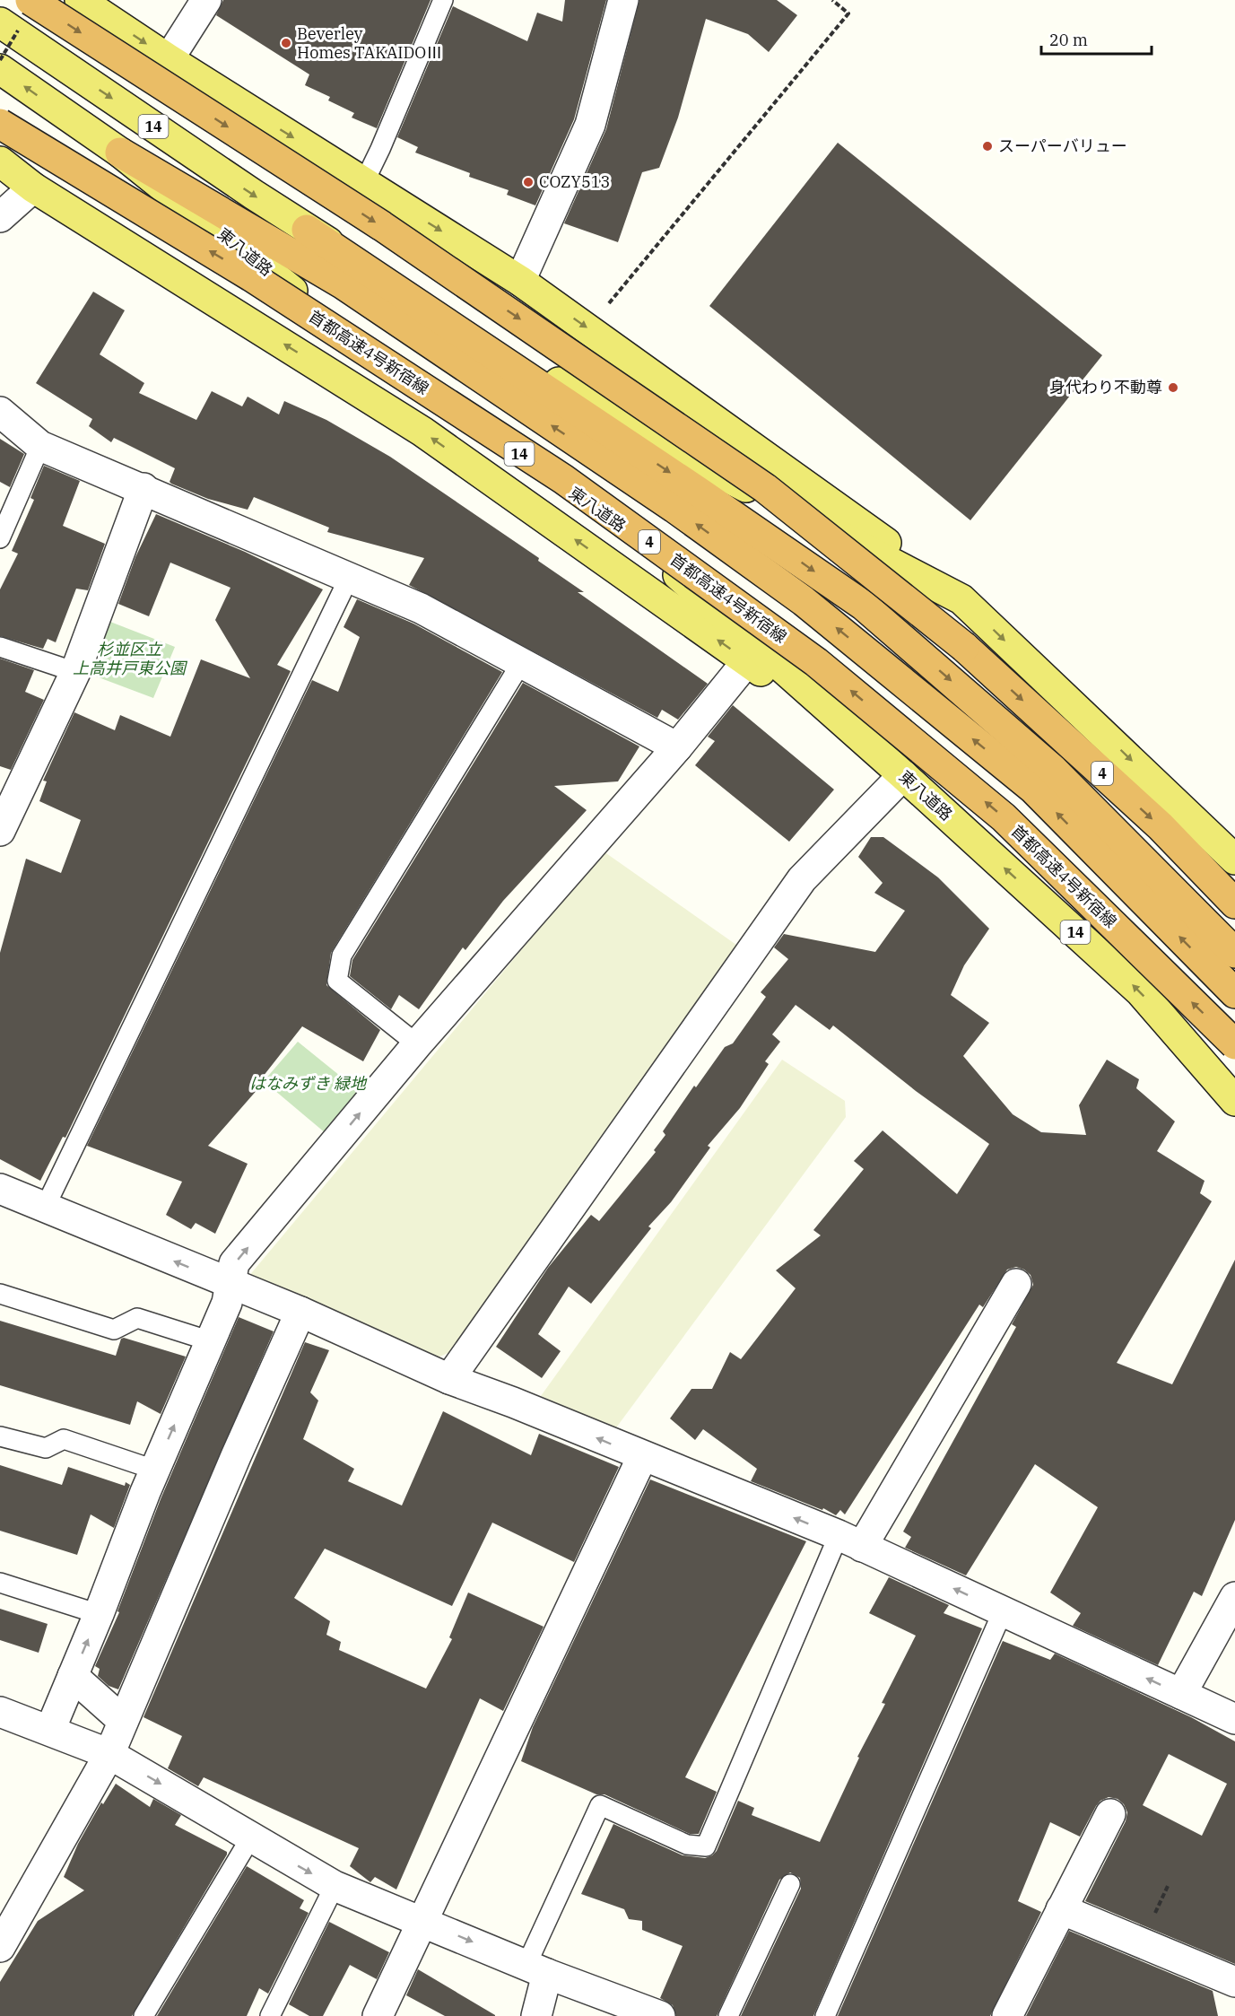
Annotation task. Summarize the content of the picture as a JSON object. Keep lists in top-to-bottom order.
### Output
{
  "streets": {
    "highway": ["首都高速4号新宿線", "4"],
    "main road": ["14", "東八道路"]
  },
  "parks": ["杉並区立 上高井戸東公園", "はなみずき 緑地"],
  "places": [
    "Beverley Homes TAKAIDOⅢ",
    "スーパーバリュー",
    "COZY513",
    "身代わり不動尊"
  ],
  "scale_bar": "20 m"
}
